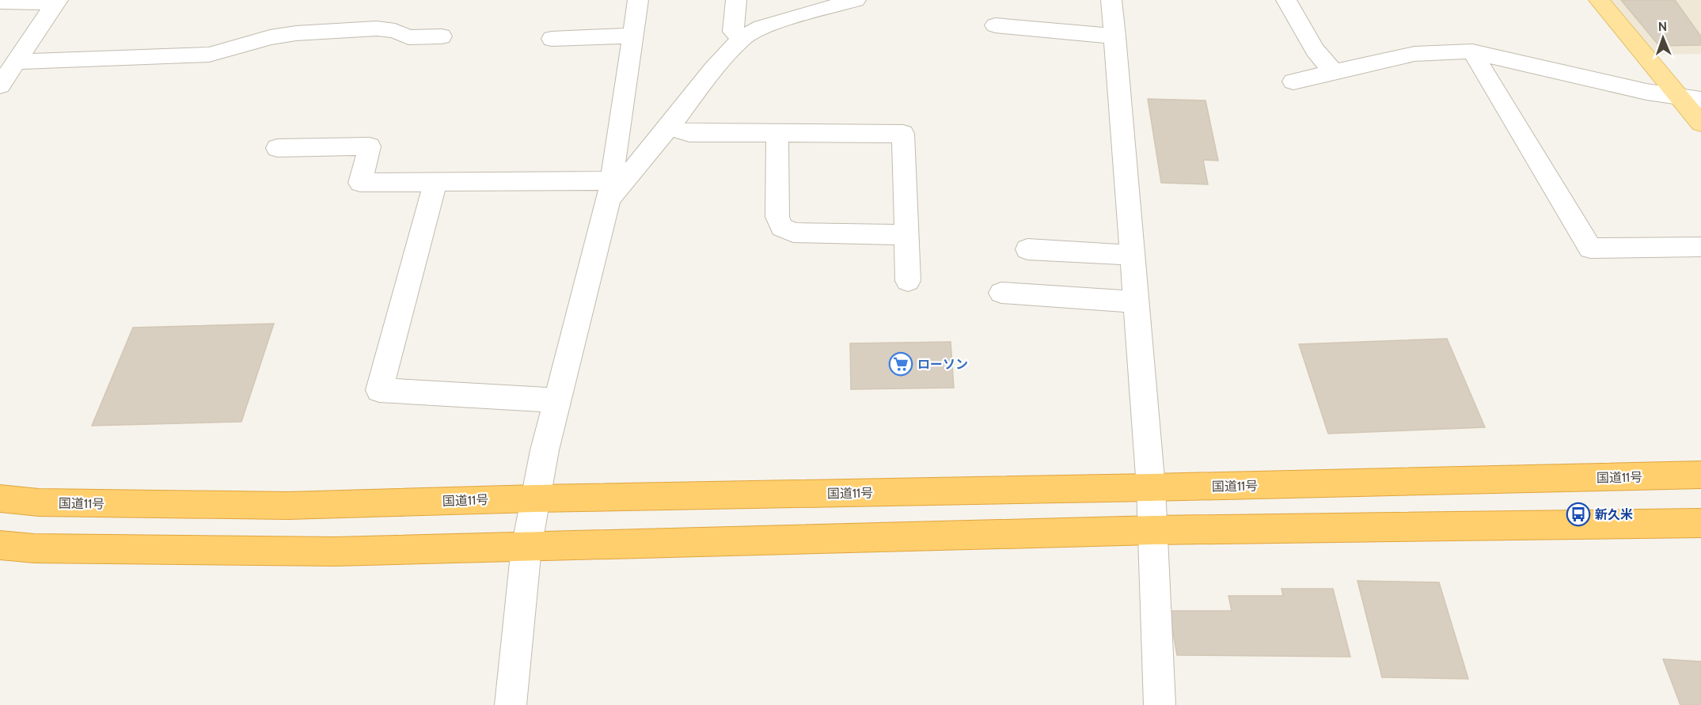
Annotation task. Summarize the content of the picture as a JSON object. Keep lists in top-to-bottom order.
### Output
{
  "streets": {
    "highway": ["国道11号"]
  },
  "places": {
    "supermarket": ["ローソン"],
    "bus stop": ["新久米"]
  },
  "north": "top"
}
